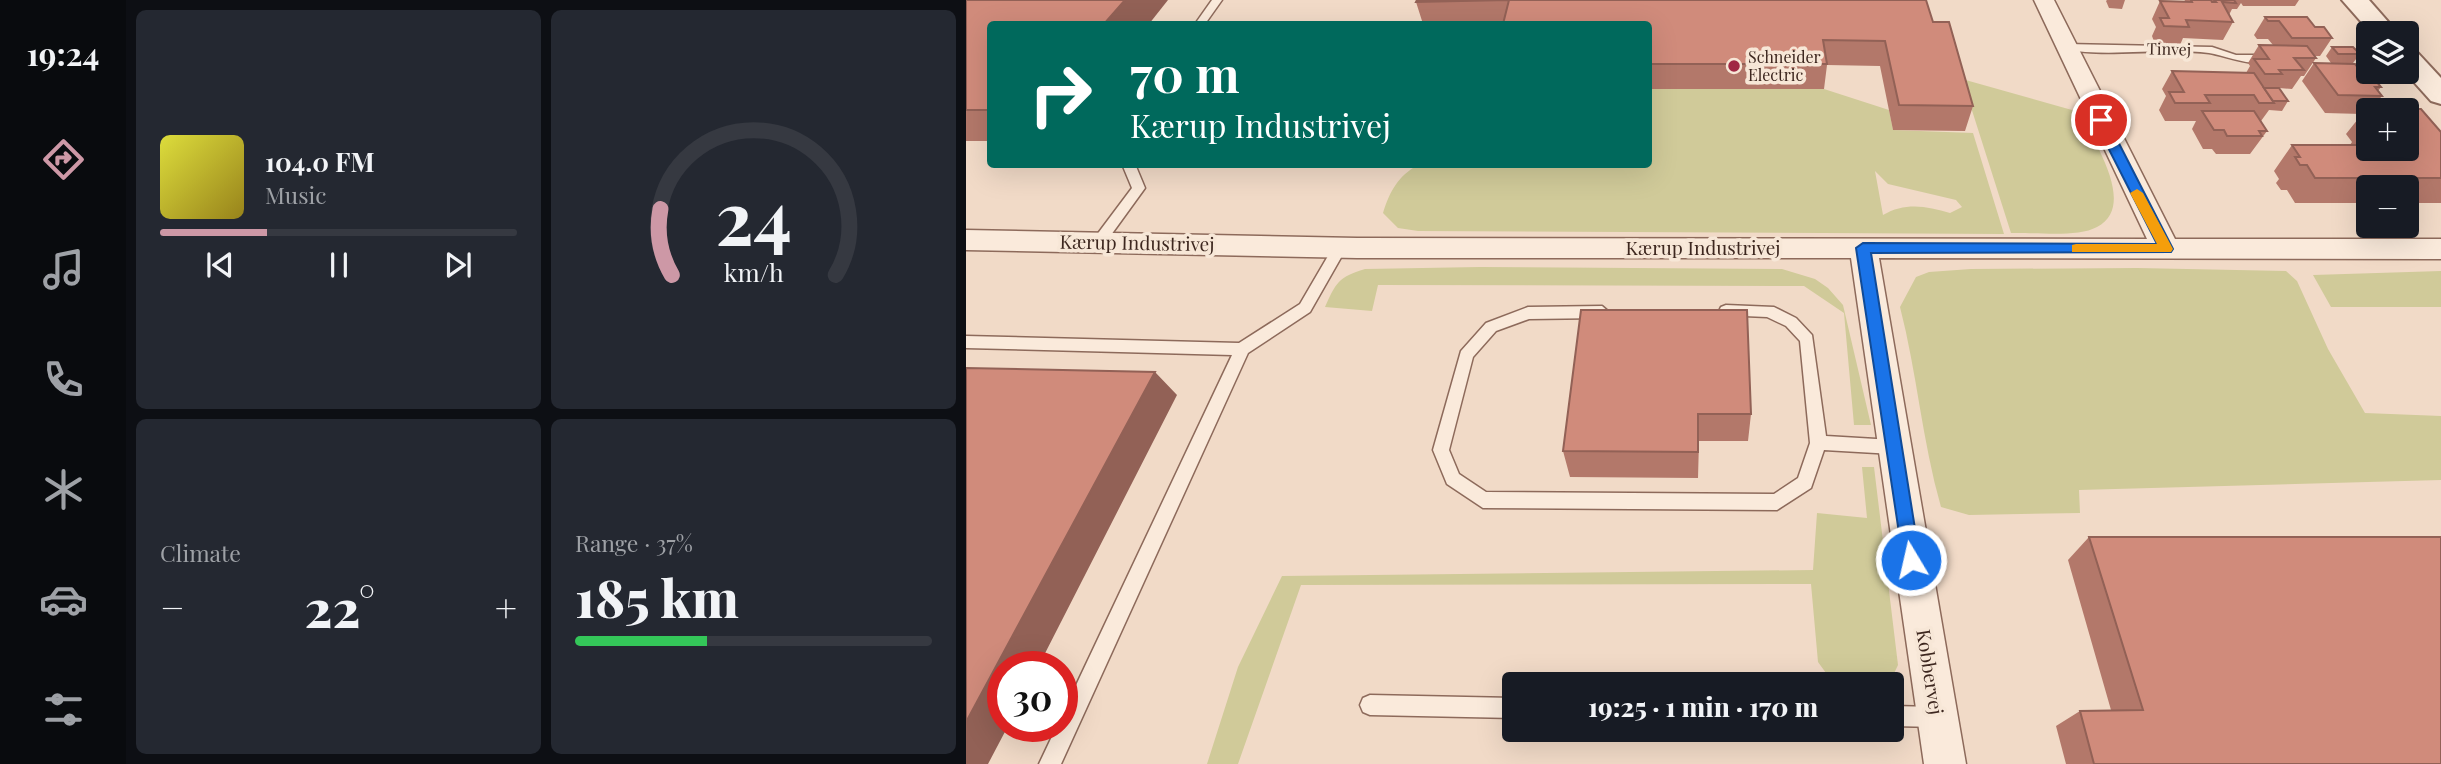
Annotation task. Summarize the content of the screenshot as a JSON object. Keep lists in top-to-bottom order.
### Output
{
  "streets": {
    "street": ["Kærup Industrivej", "Kobbervej"],
    "lane": ["Tinvej"]
  },
  "crossings": [
    ["Kærup Industrivej", "Kobbervej"]
  ],
  "places": ["Schneider Electric"],
  "page": {
    "tabs": "19:24",
    "map_buttons": ["+", "−"],
    "turn": ["70 m", "Kærup Industrivej"],
    "song": ["104.0 FM", "Music"],
    "tile": [
      "Climate",
      ["Range · 37%", "185 km"]
    ],
    "heat": ["−", "22°", "+"],
    "limit": "30",
    "trip": "19:25 · 1 min · 170 m",
    "gauge": ["24", "km/h"]
  }
}
